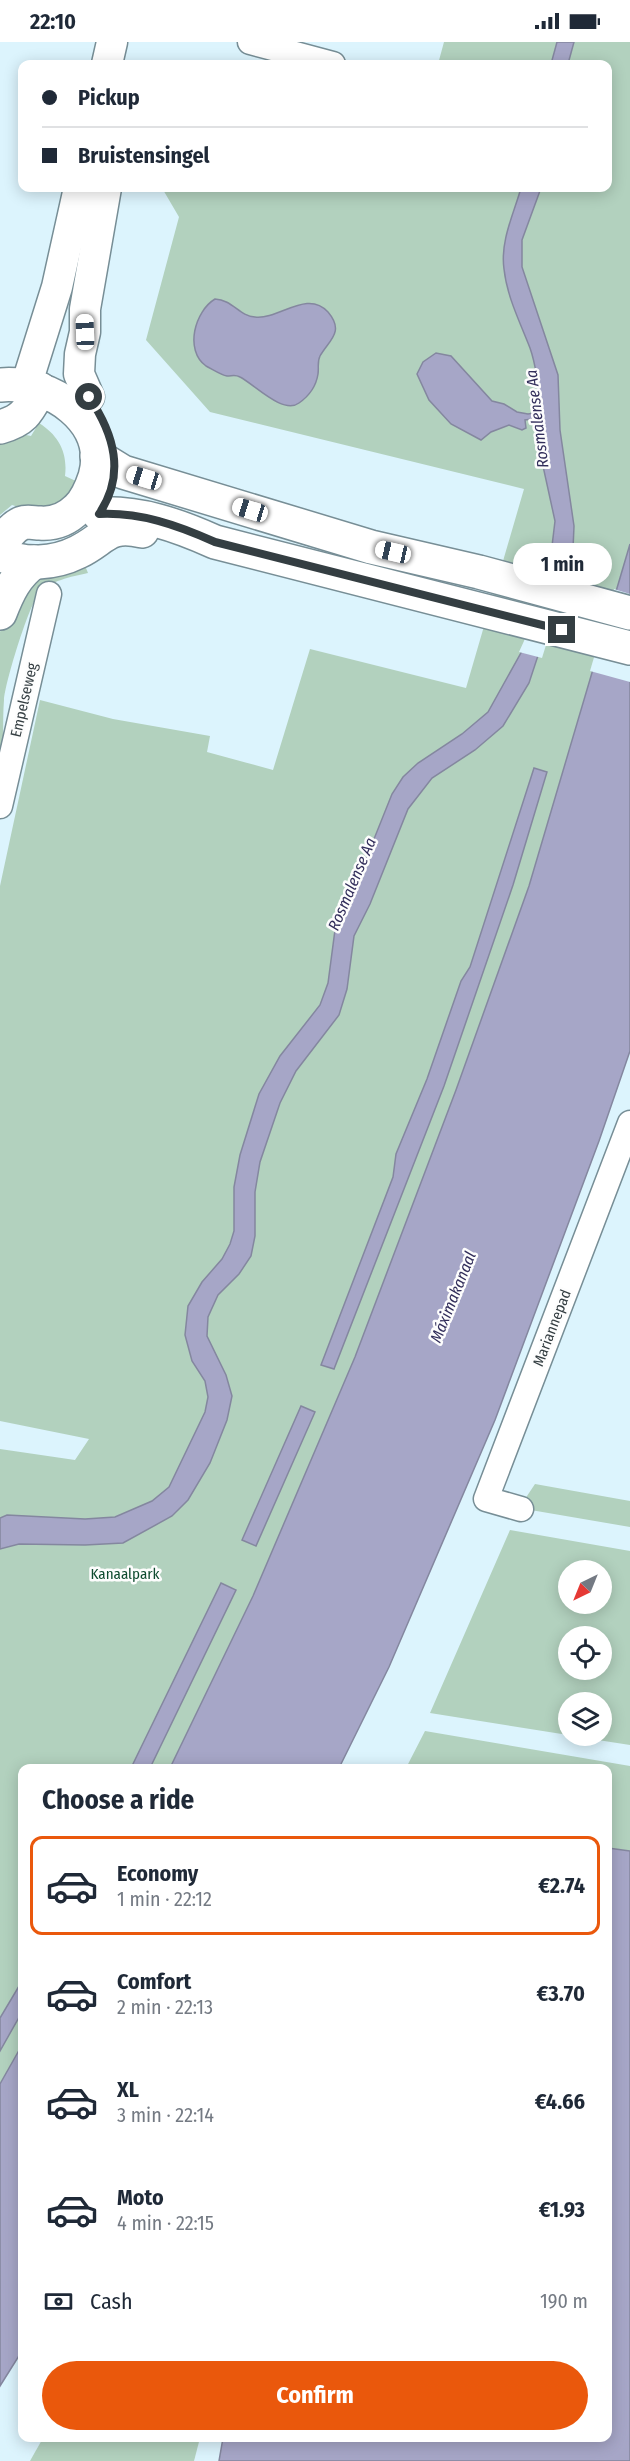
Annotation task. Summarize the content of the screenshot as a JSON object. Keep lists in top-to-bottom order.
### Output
{
  "streets": {
    "street": ["Empelseweg", "Mariannepad"]
  },
  "water": ["Rosmalense Aa", "Máximakanaal"],
  "parks": ["Kanaalpark"],
  "north": "bottom left",
  "page": {
    "status": "22:10",
    "banner": ["Pickup", "Bruistensingel"],
    "bubble": "1 min",
    "heading": "Choose a ride",
    "list": [
      {
        "name": "Economy",
        "note": "1 min · 22:12",
        "value": "€2.74"
      },
      {
        "name": "Comfort",
        "note": "2 min · 22:13",
        "value": "€3.70"
      },
      {
        "name": "XL",
        "note": "3 min · 22:14",
        "value": "€4.66"
      },
      {
        "name": "Moto",
        "note": "4 min · 22:15",
        "value": "€1.93"
      }
    ],
    "pay": ["Cash", "190 m"],
    "buttons": "Confirm"
  }
}
